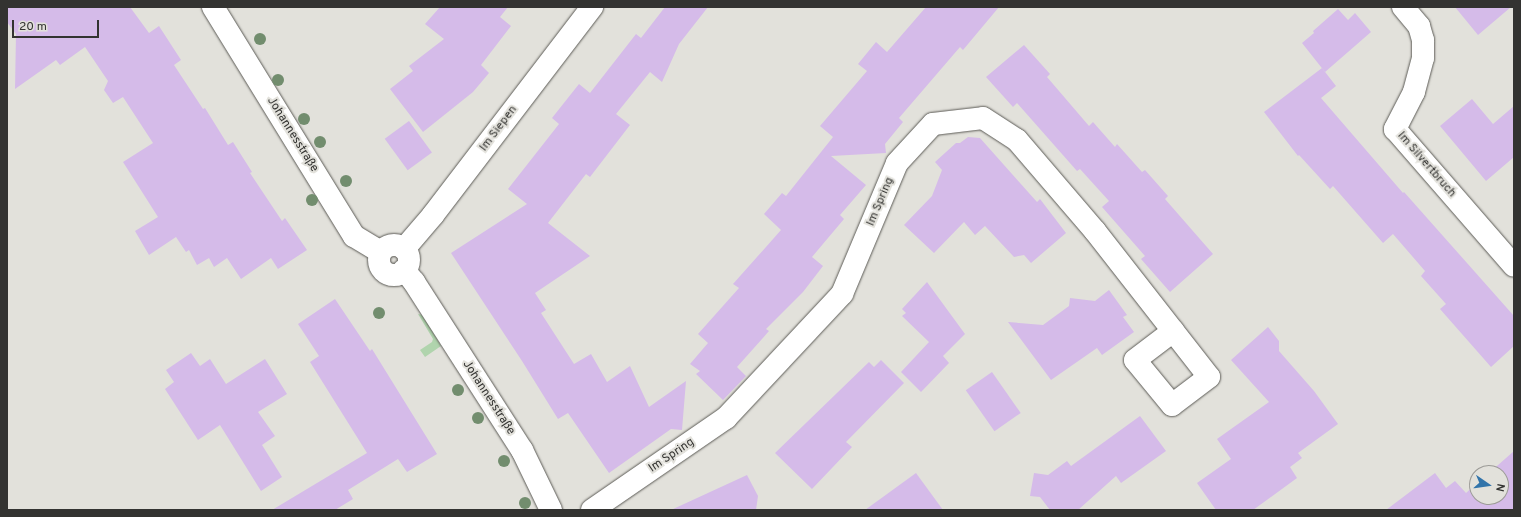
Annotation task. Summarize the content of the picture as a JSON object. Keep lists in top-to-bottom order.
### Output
{
  "streets": {
    "street": [
      "Im Siepen",
      "Johannesstraße",
      "Im Silvertbruch",
      "Im Spring"
    ]
  },
  "crossings": [
    ["Im Siepen", "Johannesstraße"]
  ],
  "scale_bar": "20 m",
  "north": "right"
}
